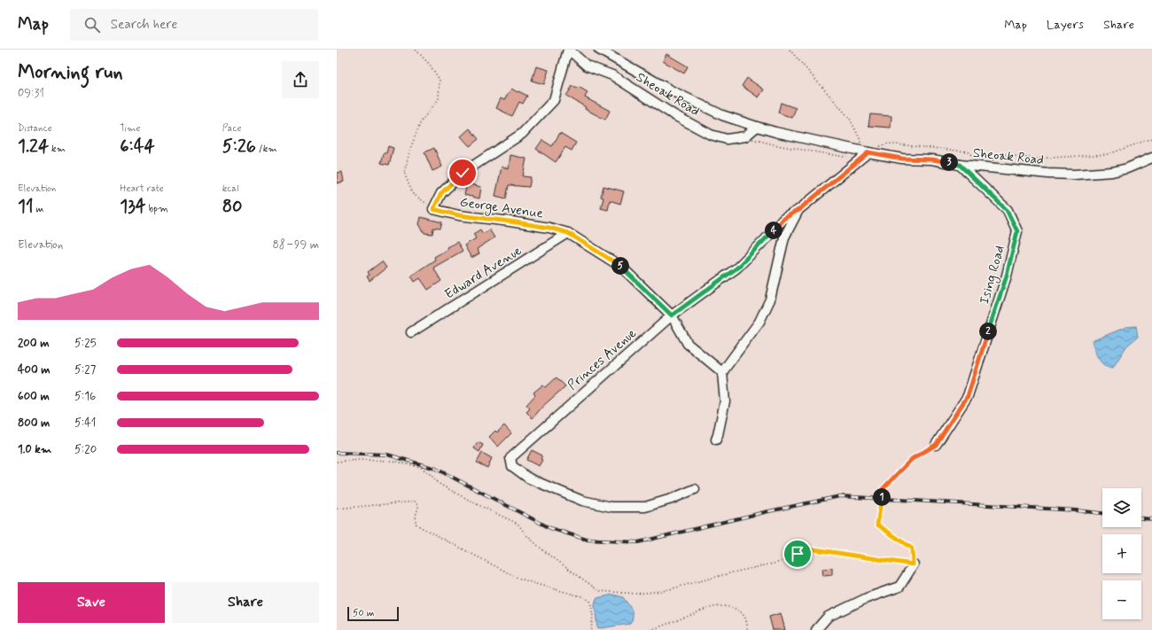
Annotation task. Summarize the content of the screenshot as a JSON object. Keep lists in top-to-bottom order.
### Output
{
  "streets": {
    "street": [
      "Sheoak Road",
      "George Avenue",
      "Edward Avenue",
      "Ising Road",
      "Princes Avenue"
    ]
  },
  "crossings": [
    ["Sheoak Road", "Ising Road"],
    ["Sheoak Road", "Princes Avenue"],
    ["George Avenue", "Edward Avenue"],
    ["George Avenue", "Princes Avenue"]
  ],
  "scale_bar": "50 m",
  "page": {
    "header": "Map",
    "search": "Search here",
    "nav": ["Map", "Layers", "Share"],
    "heading": ["Morning run", "09:31"],
    "stats": [
      ["Distance", "1.24 km"],
      ["Time", "6:44"],
      ["Pace", "5:26 /km"],
      ["Elevation", "11 m"],
      ["Heart rate", "134 bpm"],
      ["kcal", "80"]
    ],
    "pins": [
      "3",
      "4",
      "5",
      "2",
      "1"
    ],
    "chart": ["Elevation", "88–99 m"],
    "list": [
      {
        "name": "200 m",
        "note": "5:25"
      },
      {
        "name": "400 m",
        "note": "5:27"
      },
      {
        "name": "600 m",
        "note": "5:16"
      },
      {
        "name": "800 m",
        "note": "5:41"
      },
      {
        "name": "1.0 km",
        "note": "5:20"
      }
    ],
    "map_buttons": ["+", "−"],
    "buttons": ["Save", "Share"],
    "scale": "50 m"
  }
}
